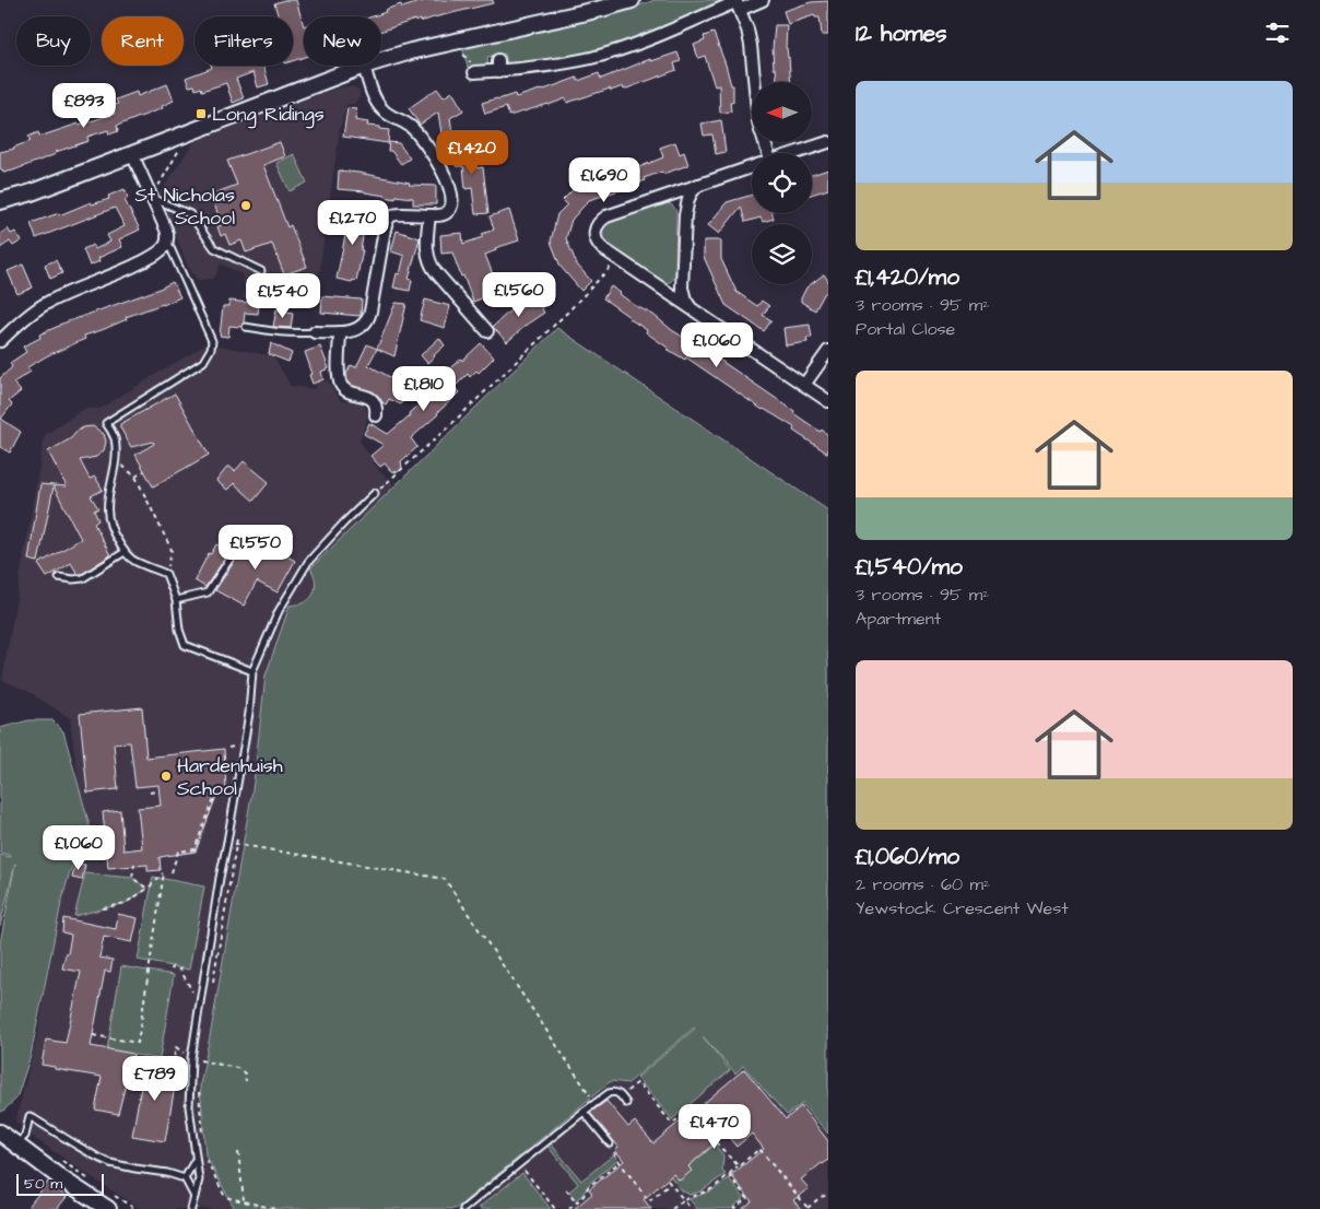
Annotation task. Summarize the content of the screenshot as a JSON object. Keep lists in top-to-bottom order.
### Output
{
  "places": {
    "transit": ["Long Ridings"],
    "other": ["St Nicholas School", "Hardenhuish School"]
  },
  "scale_bar": "50 m",
  "north": "left",
  "page": {
    "heading": "12 homes",
    "chip": [
      "Buy",
      "Rent",
      "Filters",
      "New"
    ],
    "list": [
      {
        "name": "£1,420/mo",
        "note": "3 rooms · 95 m² · Portal Close"
      },
      {
        "name": "£1,540/mo",
        "note": "3 rooms · 95 m² · Apartment"
      },
      {
        "name": "£1,060/mo",
        "note": "2 rooms · 60 m² · Yewstock Crescent West"
      }
    ],
    "price": [
      "£893",
      "£1,420",
      "£1,690",
      "£1,270",
      "£1,560",
      "£1,540",
      "£1,060",
      "£1,810",
      "£1,550",
      "£1,060",
      "£789",
      "£1,470"
    ],
    "scale": "50 m"
  }
}
